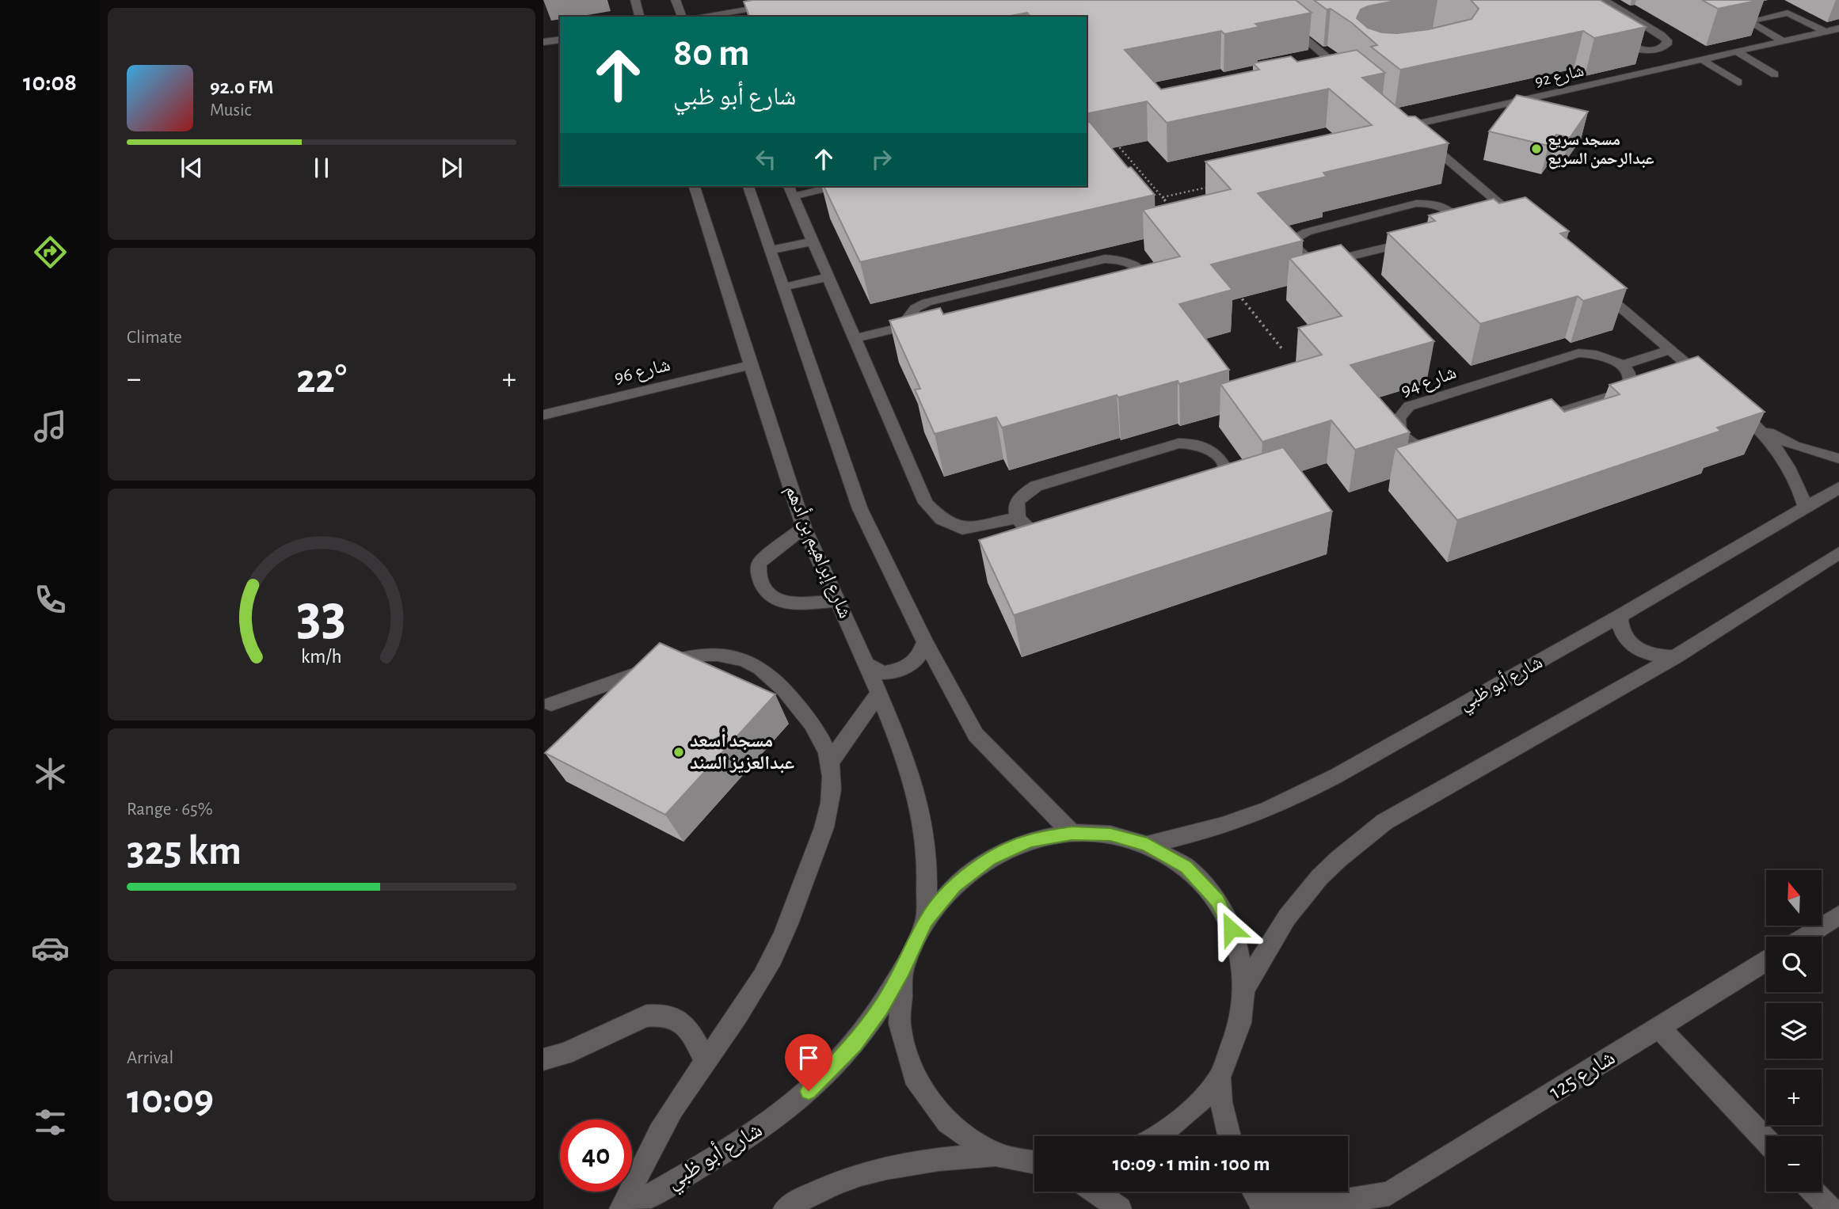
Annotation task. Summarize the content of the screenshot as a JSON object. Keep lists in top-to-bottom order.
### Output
{
  "streets": {
    "street": [
      "شارع 92",
      "شارع 96",
      "شارع 94",
      "شارع إبراهيم بن أدهم",
      "شارع أبو ظبي",
      "شارع 125"
    ]
  },
  "crossings": [
    ["شارع 96", "شارع إبراهيم بن أدهم"],
    ["شارع إبراهيم بن أدهم", "شارع أبو ظبي"]
  ],
  "places": ["مسجد سريع عبدالرحمن السريع", "مسجد أسعد عبدالعزيز السند"],
  "north": "top",
  "page": {
    "tabs": "10:08",
    "turn": ["80 m", "شارع أبو ظبي"],
    "song": ["92.0 FM", "Music"],
    "tile": [
      "Climate",
      ["Range · 65%", "325 km"],
      ["Arrival", "10:09"]
    ],
    "heat": ["−", "22°", "+"],
    "map_buttons": ["+", "−"],
    "limit": "40",
    "trip": "10:09 · 1 min · 100 m",
    "gauge": ["33", "km/h"]
  }
}
